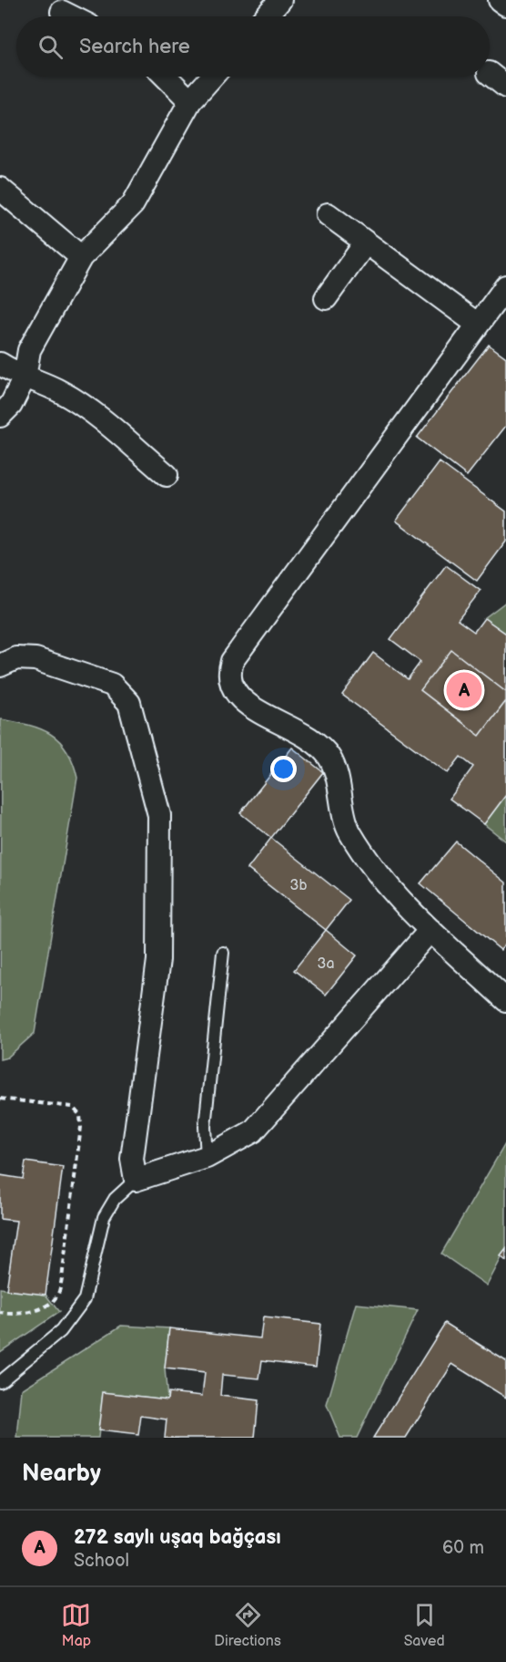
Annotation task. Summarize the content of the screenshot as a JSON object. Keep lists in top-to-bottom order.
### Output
{
  "house_numbers": ["3b", "3a"],
  "page": {
    "search": "Search here",
    "pins": "A",
    "heading": "Nearby",
    "list": [
      {
        "mark": "A",
        "name": "272 saylı uşaq bağçası",
        "note": "School",
        "value": "60 m"
      }
    ],
    "nav": ["Map", "Directions", "Saved"]
  }
}
